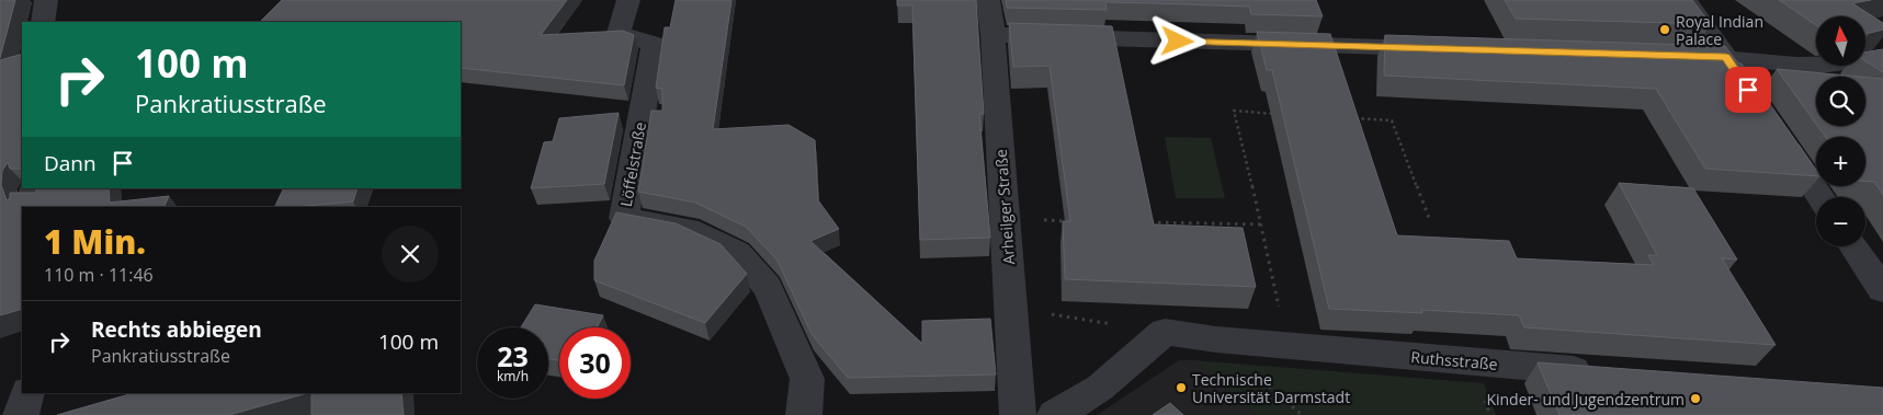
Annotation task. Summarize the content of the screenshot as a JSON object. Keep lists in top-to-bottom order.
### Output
{
  "streets": {
    "street": ["Löffelstraße", "Arheilger Straße", "Ruthsstraße"]
  },
  "places": ["Royal Indian Palace", "Technische Universität Darmstadt", "Kinder- und Jugendzentrum"],
  "north": "top",
  "page": {
    "map_buttons": ["+", "−"],
    "turn": ["100 m", "Pankratiusstraße"],
    "then": "Dann",
    "heading": ["1 Min.", "110 m · 11:46"],
    "list": [
      {
        "name": "Rechts abbiegen",
        "note": "Pankratiusstraße",
        "value": "100 m"
      }
    ],
    "speed": "23 km/h",
    "limit": "30"
  }
}
